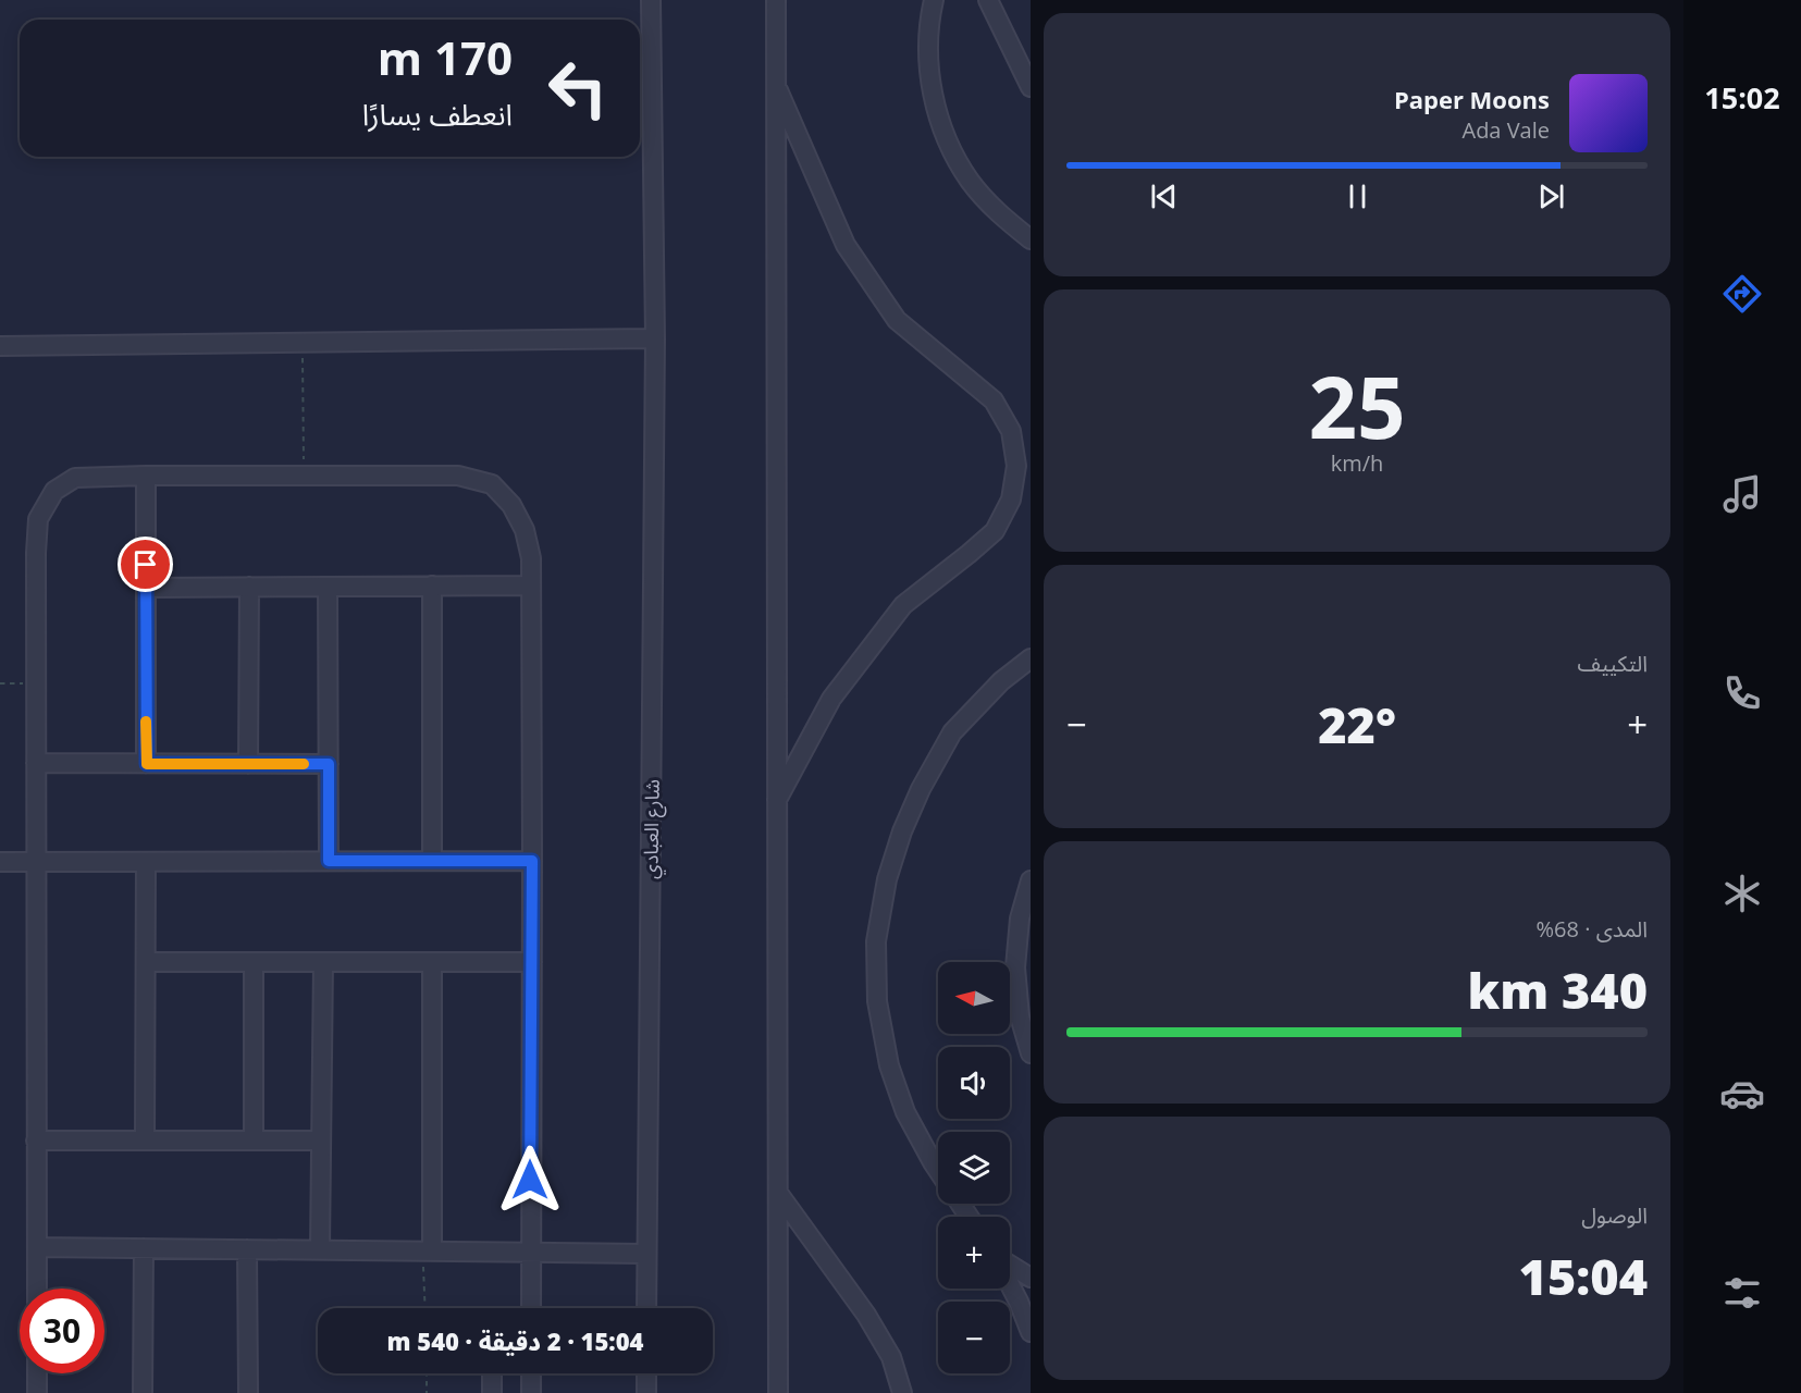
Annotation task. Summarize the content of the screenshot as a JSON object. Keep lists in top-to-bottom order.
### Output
{
  "streets": {
    "street": ["شارع العبادي"]
  },
  "north": "left",
  "page": {
    "tabs": "15:02",
    "turn": ["170 m", "انعطف يسارًا"],
    "song": ["Paper Moons", "Ada Vale"],
    "tile": [
      ["25", "km/h"],
      "التكييف",
      ["المدى · 68%", "340 km"],
      ["الوصول", "15:04"]
    ],
    "heat": ["−", "22°", "+"],
    "map_buttons": ["+", "−"],
    "limit": "30",
    "trip": "15:04 · 2 دقيقة · 540 m"
  }
}
